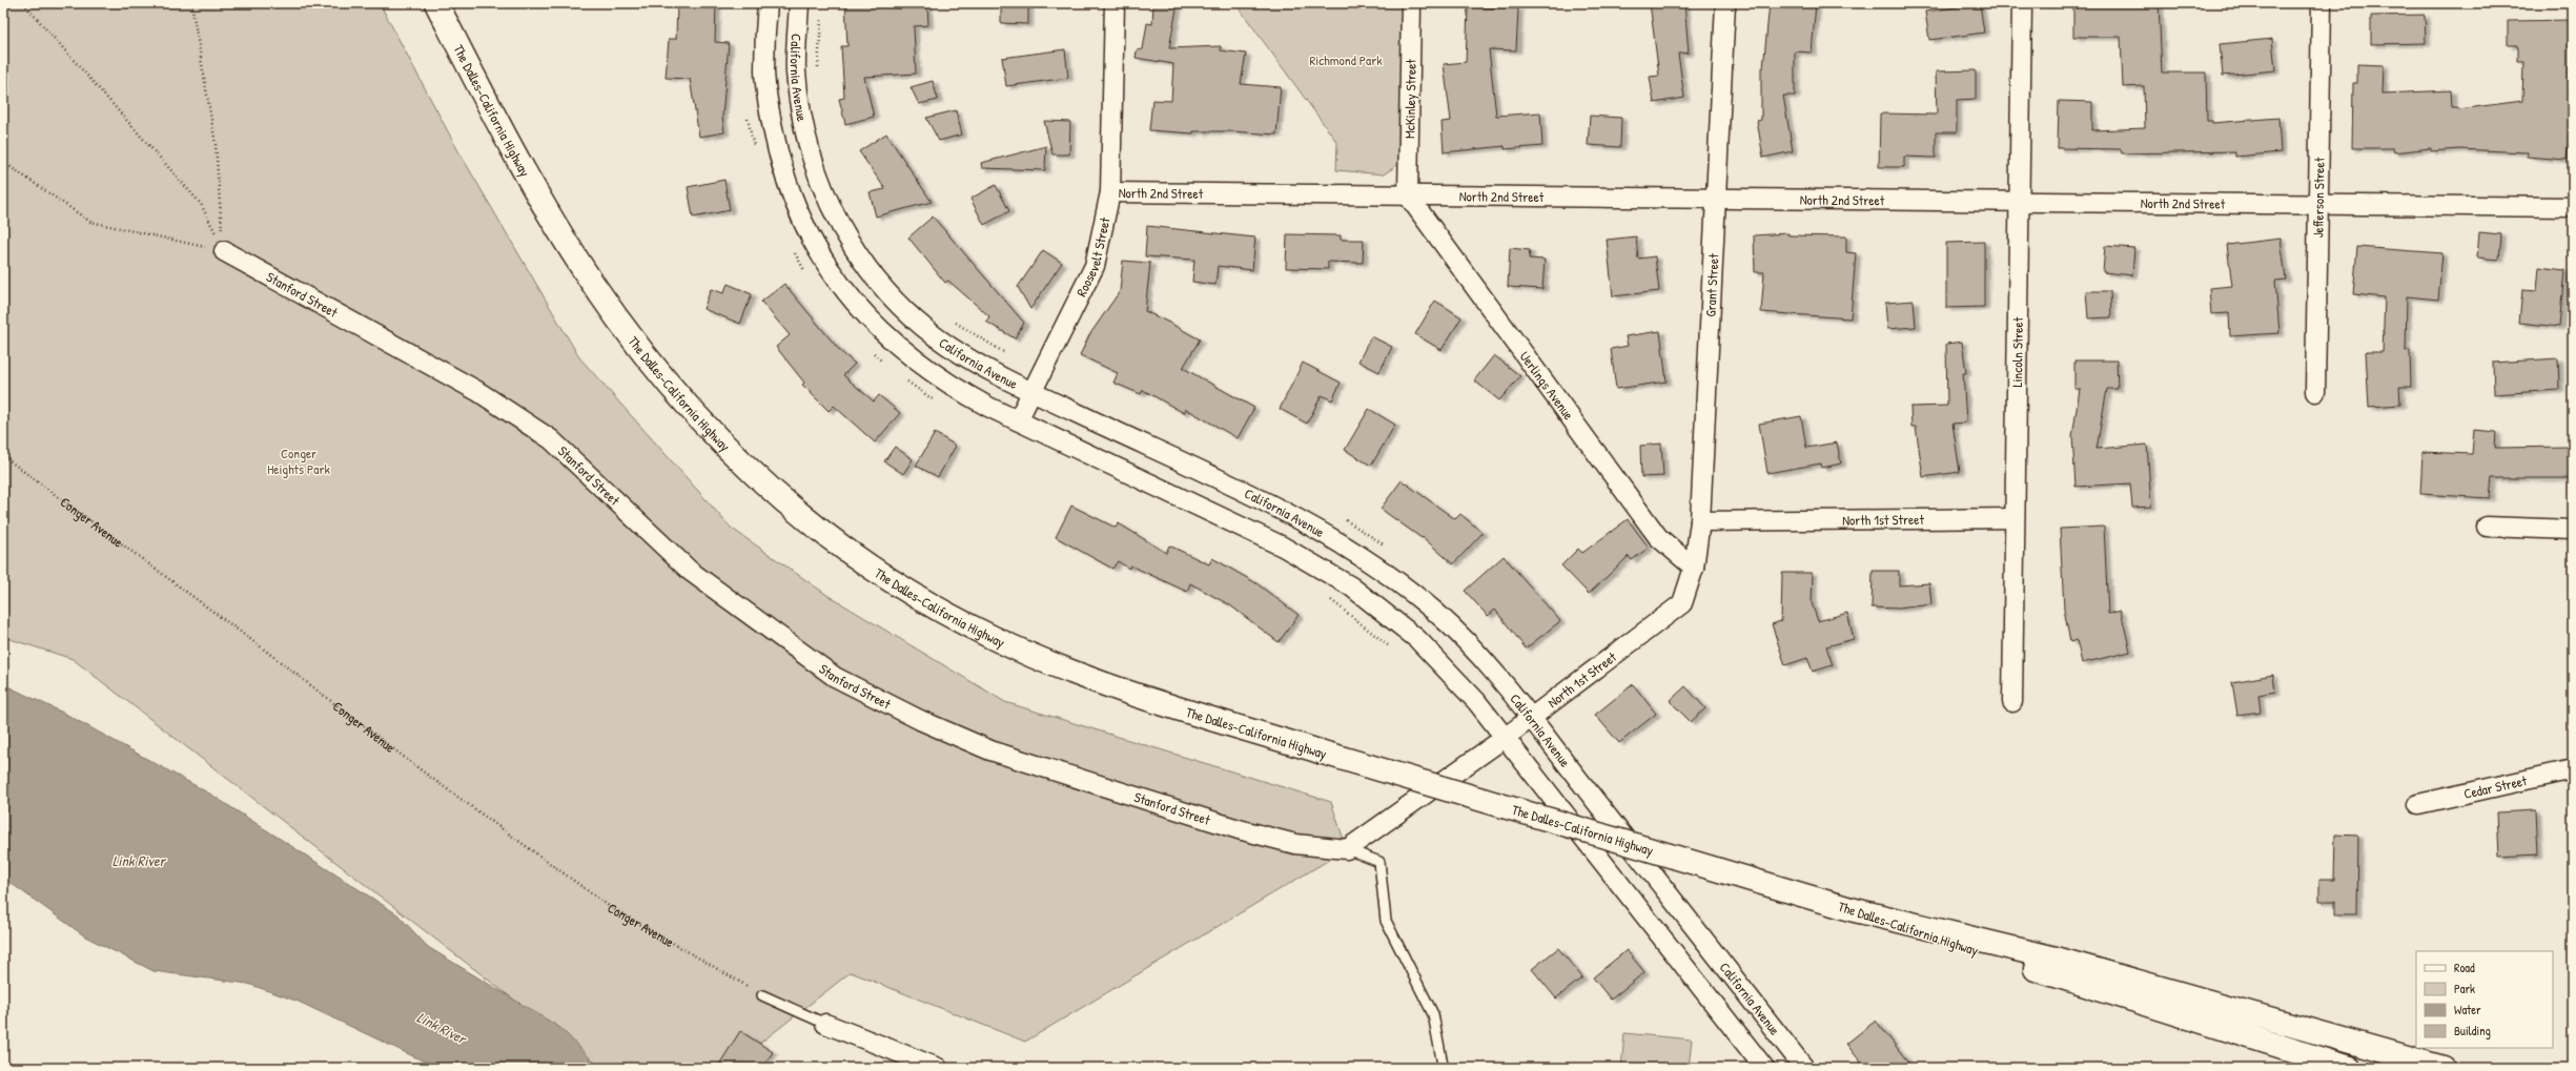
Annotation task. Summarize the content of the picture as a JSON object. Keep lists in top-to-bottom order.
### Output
{
  "streets": {
    "highway": ["The Dalles-California Highway"],
    "street": [
      "California Avenue",
      "McKinley Street",
      "North 2nd Street",
      "Jefferson Street",
      "Roosevelt Street",
      "Grant Street",
      "Stanford Street",
      "Lincoln Street",
      "Uerlings Avenue",
      "North 1st Street",
      "Cedar Street"
    ],
    "path": ["Conger Avenue"]
  },
  "crossings": [
    ["California Avenue", "Roosevelt Street"],
    ["California Avenue", "North 1st Street"],
    ["McKinley Street", "North 2nd Street"],
    ["McKinley Street", "Uerlings Avenue"],
    ["North 2nd Street", "Jefferson Street"],
    ["North 2nd Street", "Roosevelt Street"],
    ["North 2nd Street", "Grant Street"],
    ["North 2nd Street", "Lincoln Street"],
    ["North 2nd Street", "Uerlings Avenue"],
    ["Grant Street", "Uerlings Avenue"],
    ["Grant Street", "North 1st Street"],
    ["Stanford Street", "North 1st Street"],
    ["Lincoln Street", "North 1st Street"],
    ["Uerlings Avenue", "North 1st Street"]
  ],
  "water": ["Link River"],
  "parks": ["Richmond Park", "Conger Heights Park"],
  "legend": [
    "Road",
    "Park",
    "Water",
    "Building"
  ]
}
